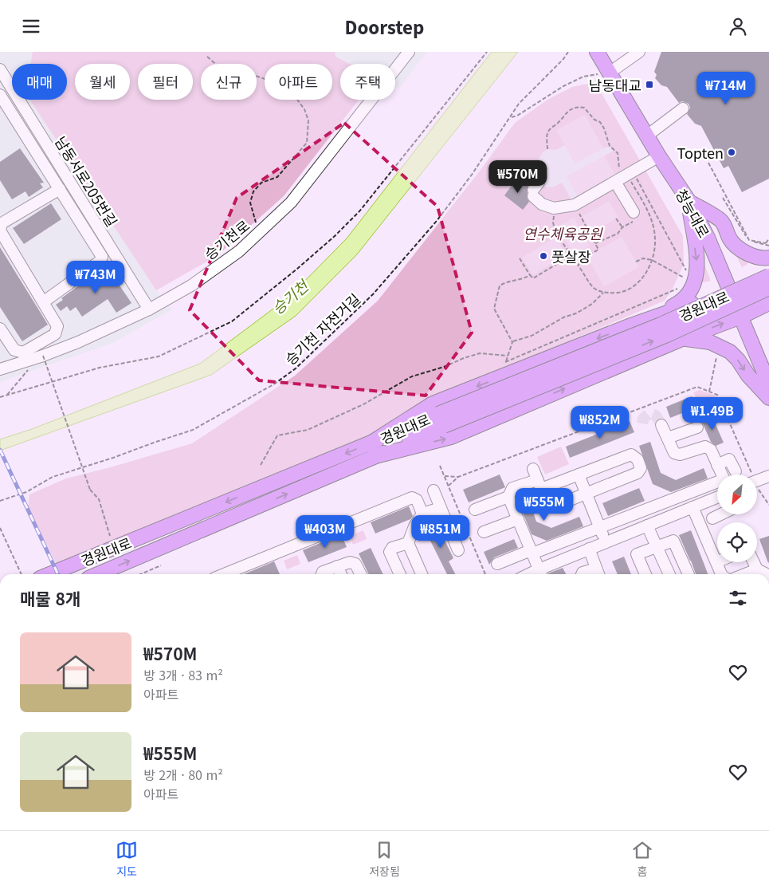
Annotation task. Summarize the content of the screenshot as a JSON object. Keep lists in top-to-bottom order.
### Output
{
  "streets": {
    "main road": ["청능대로", "경원대로"],
    "street": ["남동서로205번길", "승기천로"],
    "path": ["승기천 자전거길"]
  },
  "crossings": [
    ["남동서로205번길", "승기천로"]
  ],
  "water": ["승기천"],
  "parks": ["연수체육공원"],
  "places": {
    "transit": ["남동대교"],
    "other": ["Topten", "풋살장"]
  },
  "north": "bottom left",
  "page": {
    "header": "Doorstep",
    "chip": [
      "매매",
      "월세",
      "필터",
      "신규",
      "아파트",
      "주택"
    ],
    "price": [
      "₩714M",
      "₩570M",
      "₩743M",
      "₩1.49B",
      "₩852M",
      "₩555M",
      "₩403M",
      "₩851M"
    ],
    "heading": "매물 8개",
    "list": [
      {
        "name": "₩570M",
        "note": "방 3개 · 83 m² · 아파트"
      },
      {
        "name": "₩555M",
        "note": "방 2개 · 80 m² · 아파트"
      }
    ],
    "tabs": ["지도", "저장됨", "홈"]
  }
}
